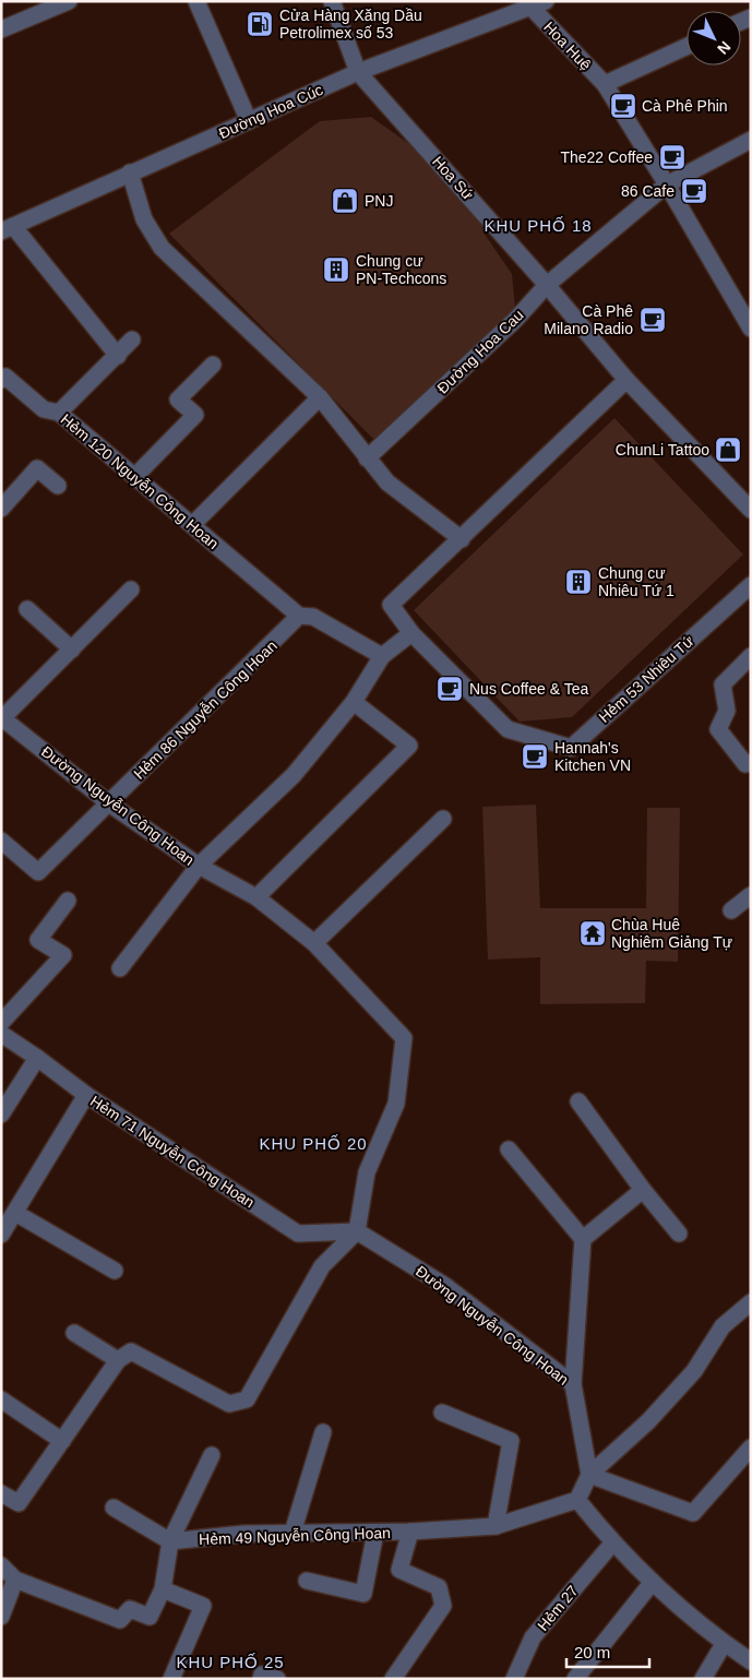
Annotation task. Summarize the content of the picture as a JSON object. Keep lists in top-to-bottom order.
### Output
{
  "streets": {
    "street": [
      "Hoa Huệ",
      "Đường Hoa Cúc",
      "Hoa Sứ",
      "Đường Hoa Cau",
      "Hẻm 120 Nguyễn Công Hoan",
      "Hẻm 53 Nhiêu Tứ",
      "Hẻm 86 Nguyễn Công Hoan",
      "Đường Nguyễn Công Hoan",
      "Hẻm 71 Nguyễn Công Hoan",
      "Hẻm 49 Nguyễn Công Hoan",
      "Hẻm 27"
    ]
  },
  "crossings": [
    ["Hoa Huệ", "Đường Hoa Cúc"],
    ["Hoa Huệ", "Đường Hoa Cau"],
    ["Đường Hoa Cúc", "Hoa Sứ"],
    ["Hoa Sứ", "Đường Hoa Cau"],
    ["Hẻm 120 Nguyễn Công Hoan", "Hẻm 86 Nguyễn Công Hoan"],
    ["Hẻm 86 Nguyễn Công Hoan", "Đường Nguyễn Công Hoan"],
    ["Đường Nguyễn Công Hoan", "Hẻm 71 Nguyễn Công Hoan"]
  ],
  "districts": ["KHU PHỐ 18", "KHU PHỐ 20", "KHU PHỐ 25"],
  "places": {
    "fuel station": ["Cửa Hàng Xăng Dầu Petrolimex số 53"],
    "cafe": [
      "Cà Phê Phin",
      "The22 Coffee",
      "86 Cafe",
      "Cà Phê Milano Radio",
      "Nus Coffee & Tea",
      "Hannah's Kitchen VN"
    ],
    "shop": ["PNJ", "ChunLi Tattoo"],
    "building": ["Chung cư PN-Techcons", "Chung cư Nhiêu Tứ 1"],
    "temple": ["Chùa Huê Nghiêm Giảng Tự"]
  },
  "scale_bar": "20 m",
  "north": "bottom right"
}
